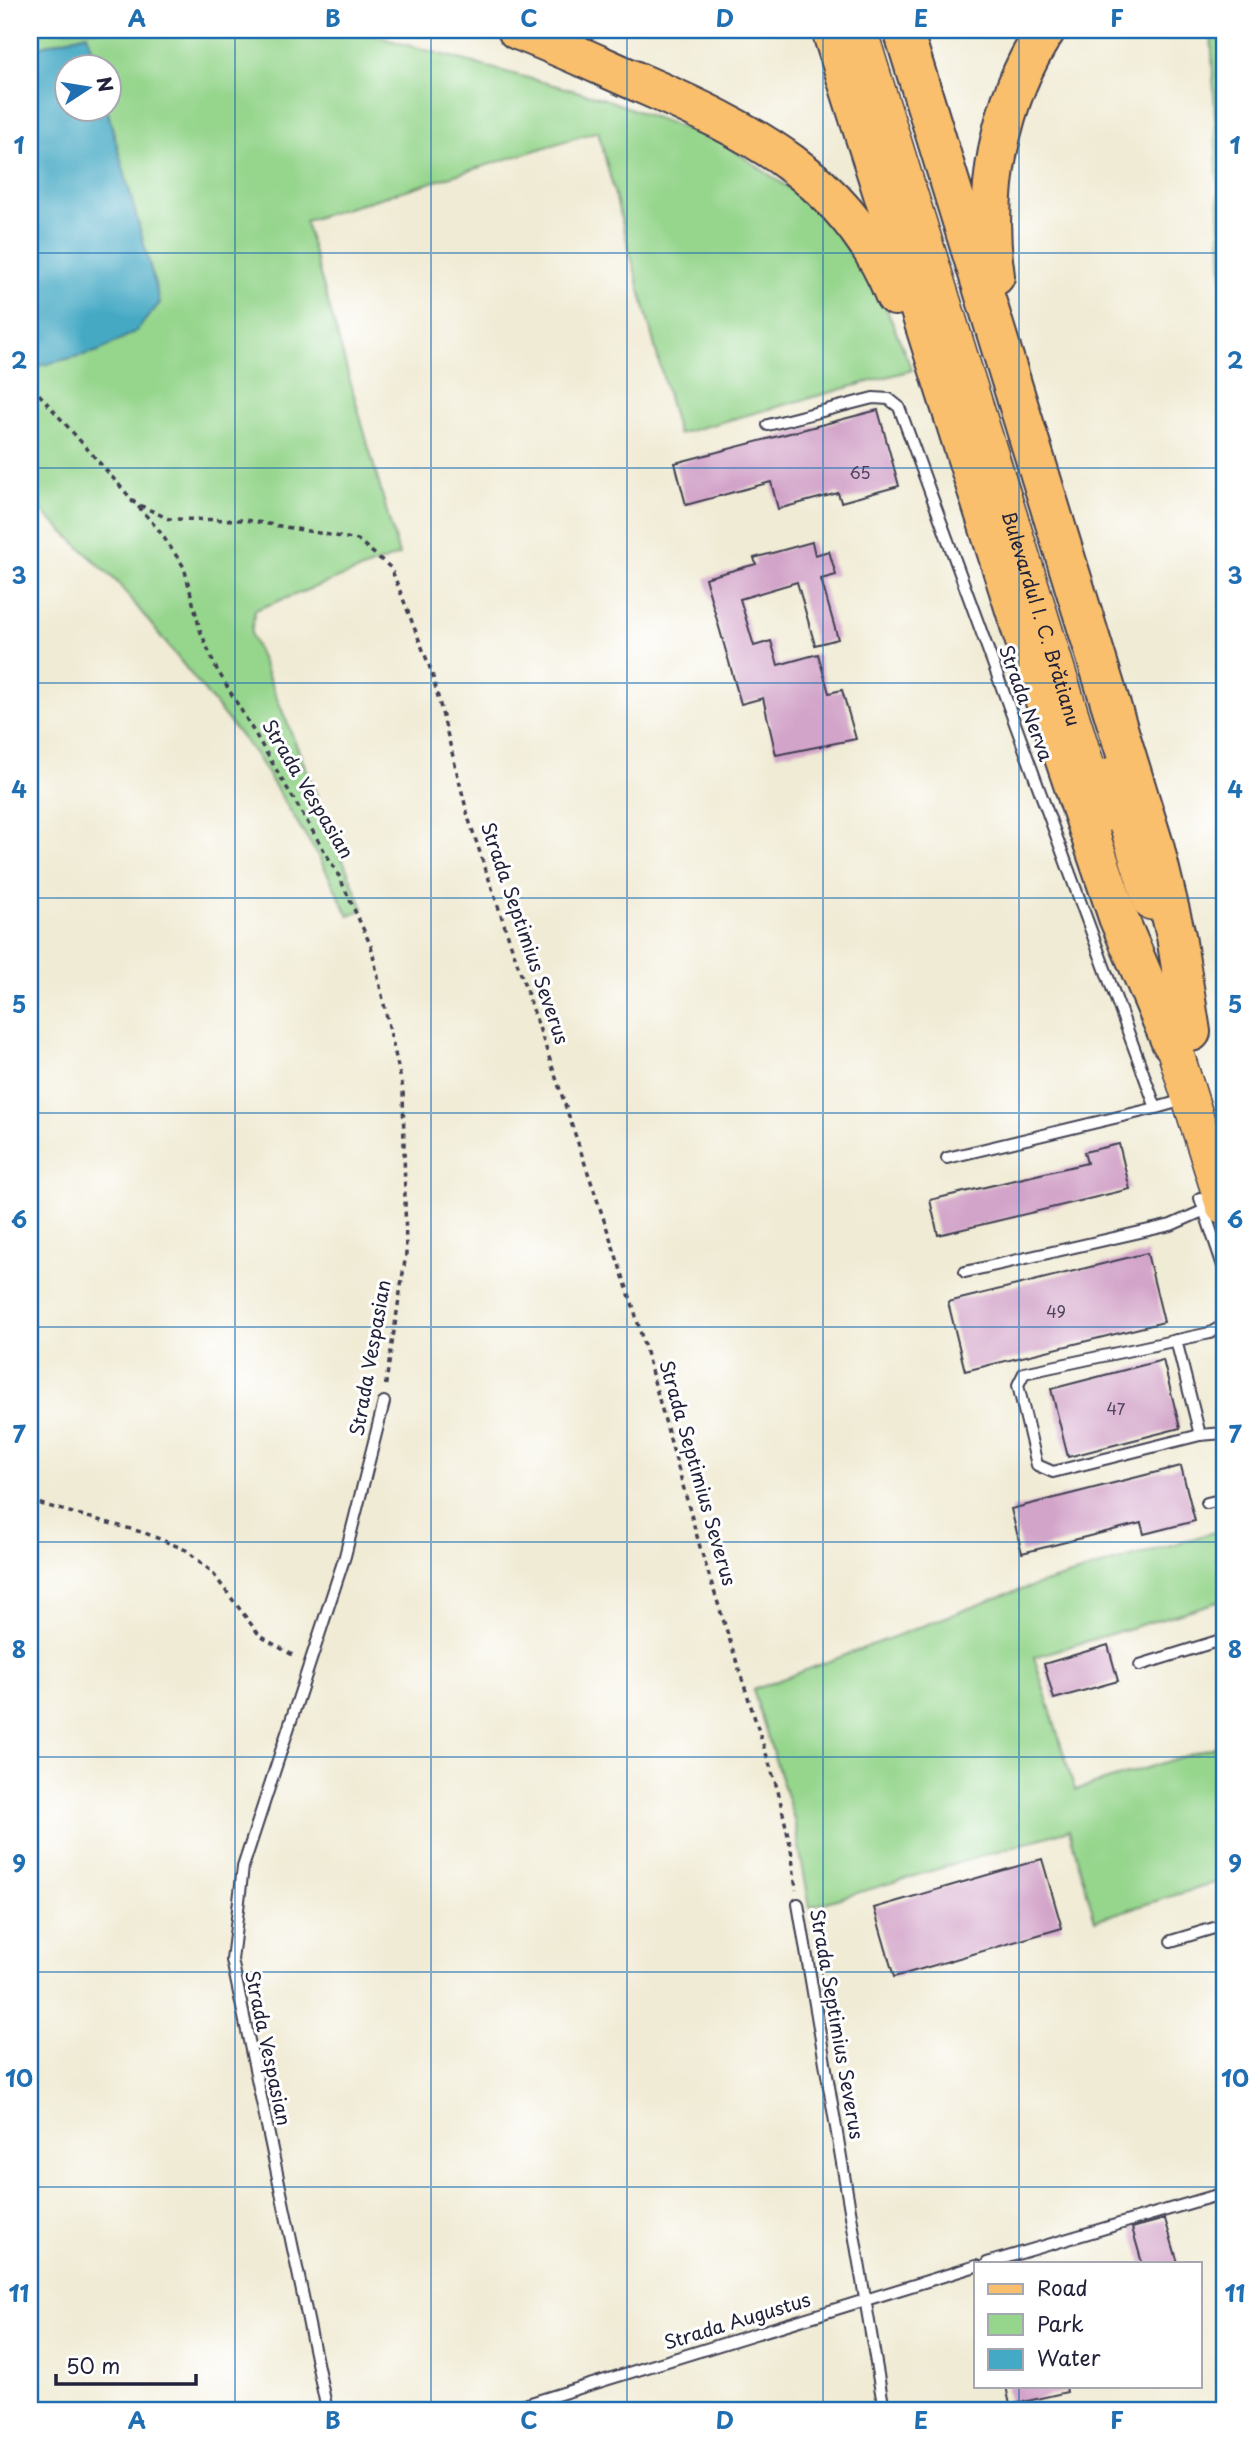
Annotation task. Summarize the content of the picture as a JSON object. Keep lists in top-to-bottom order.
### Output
{
  "streets": {
    "main road": ["Bulevardul I. C. Brătianu"],
    "lane": [
      "Strada Nerva",
      "Strada Vespasian",
      "Strada Septimius Severus",
      "Strada Augustus"
    ]
  },
  "crossings": [
    ["Strada Vespasian", "Strada Septimius Severus"],
    ["Strada Septimius Severus", "Strada Augustus"]
  ],
  "house_numbers": ["65", "49", "47"],
  "legend": ["Road", "Park", "Water"],
  "scale_bar": "50 m",
  "north": "right",
  "grid": {
    "columns": [
      "A",
      "B",
      "C",
      "D",
      "E",
      "F"
    ],
    "rows": [
      "1",
      "2",
      "3",
      "4",
      "5",
      "6",
      "7",
      "8",
      "9",
      "10",
      "11"
    ]
  }
}
